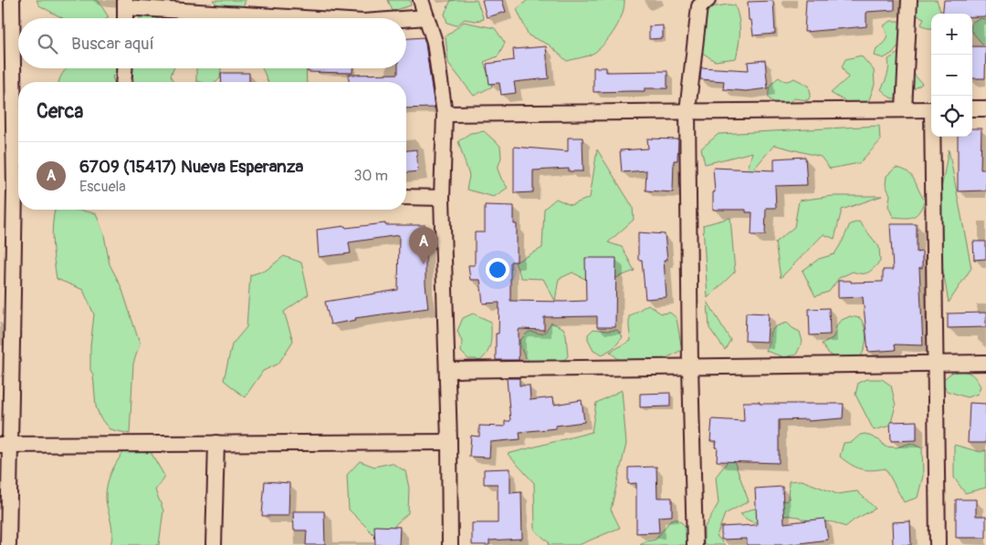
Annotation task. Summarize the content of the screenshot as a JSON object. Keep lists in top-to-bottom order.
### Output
{
  "page": {
    "map_buttons": ["+", "−"],
    "search": "Buscar aquí",
    "heading": "Cerca",
    "list": [
      {
        "mark": "A",
        "name": "6709 (15417) Nueva Esperanza",
        "note": "Escuela",
        "value": "30 m"
      }
    ],
    "pins": "A"
  }
}
